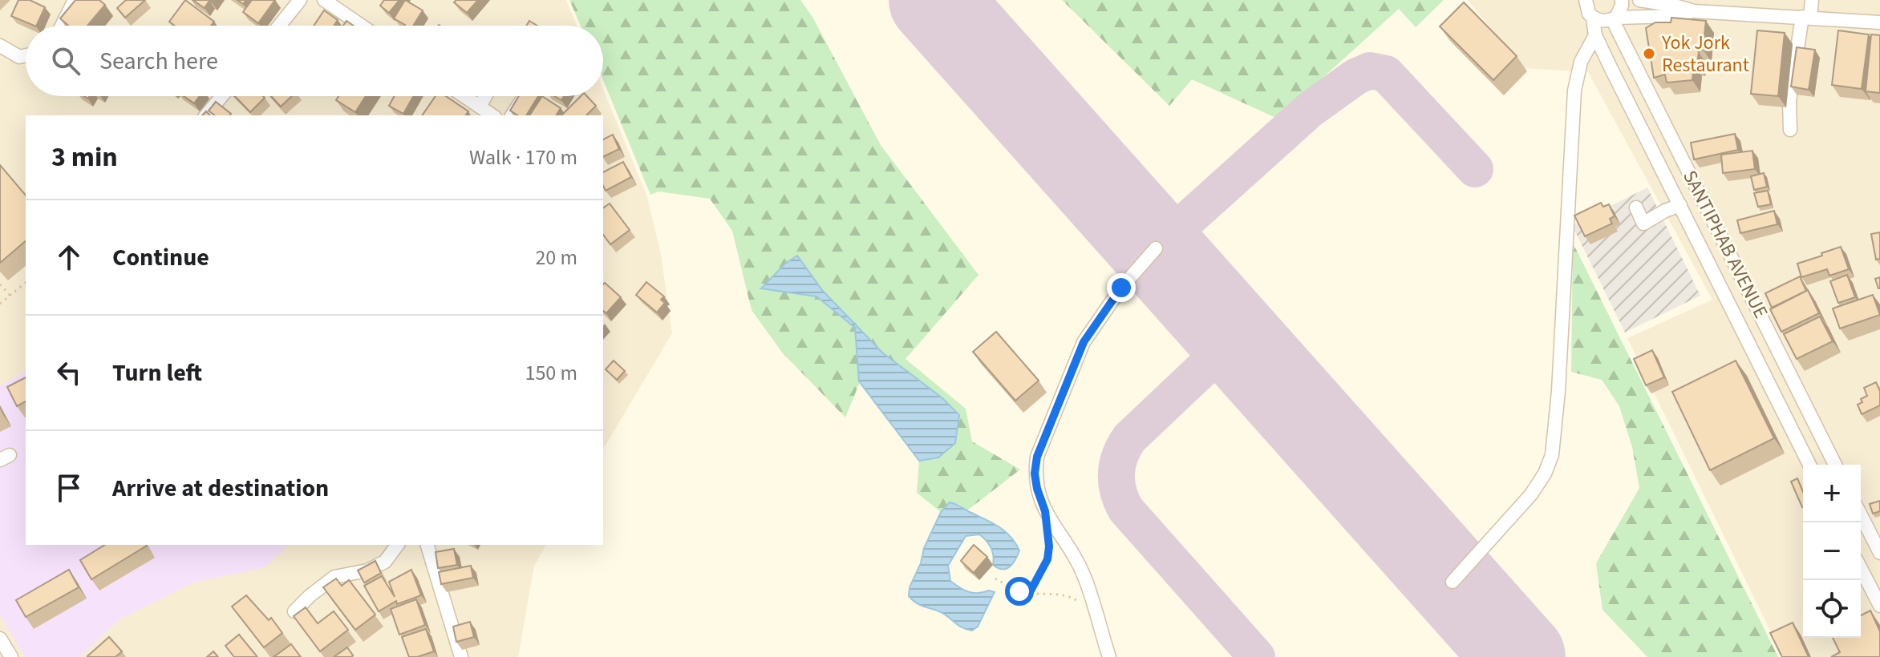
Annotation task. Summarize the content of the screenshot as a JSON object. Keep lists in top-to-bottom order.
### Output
{
  "streets": {
    "street": ["SANTIPHAB AVENUE"]
  },
  "places": ["Yok Jork Restaurant"],
  "page": {
    "search": "Search here",
    "heading": ["3 min", "Walk · 170 m"],
    "list": [
      ["Continue", "20 m"],
      ["Turn left", "150 m"],
      "Arrive at destination"
    ],
    "map_buttons": ["+", "−"]
  }
}
